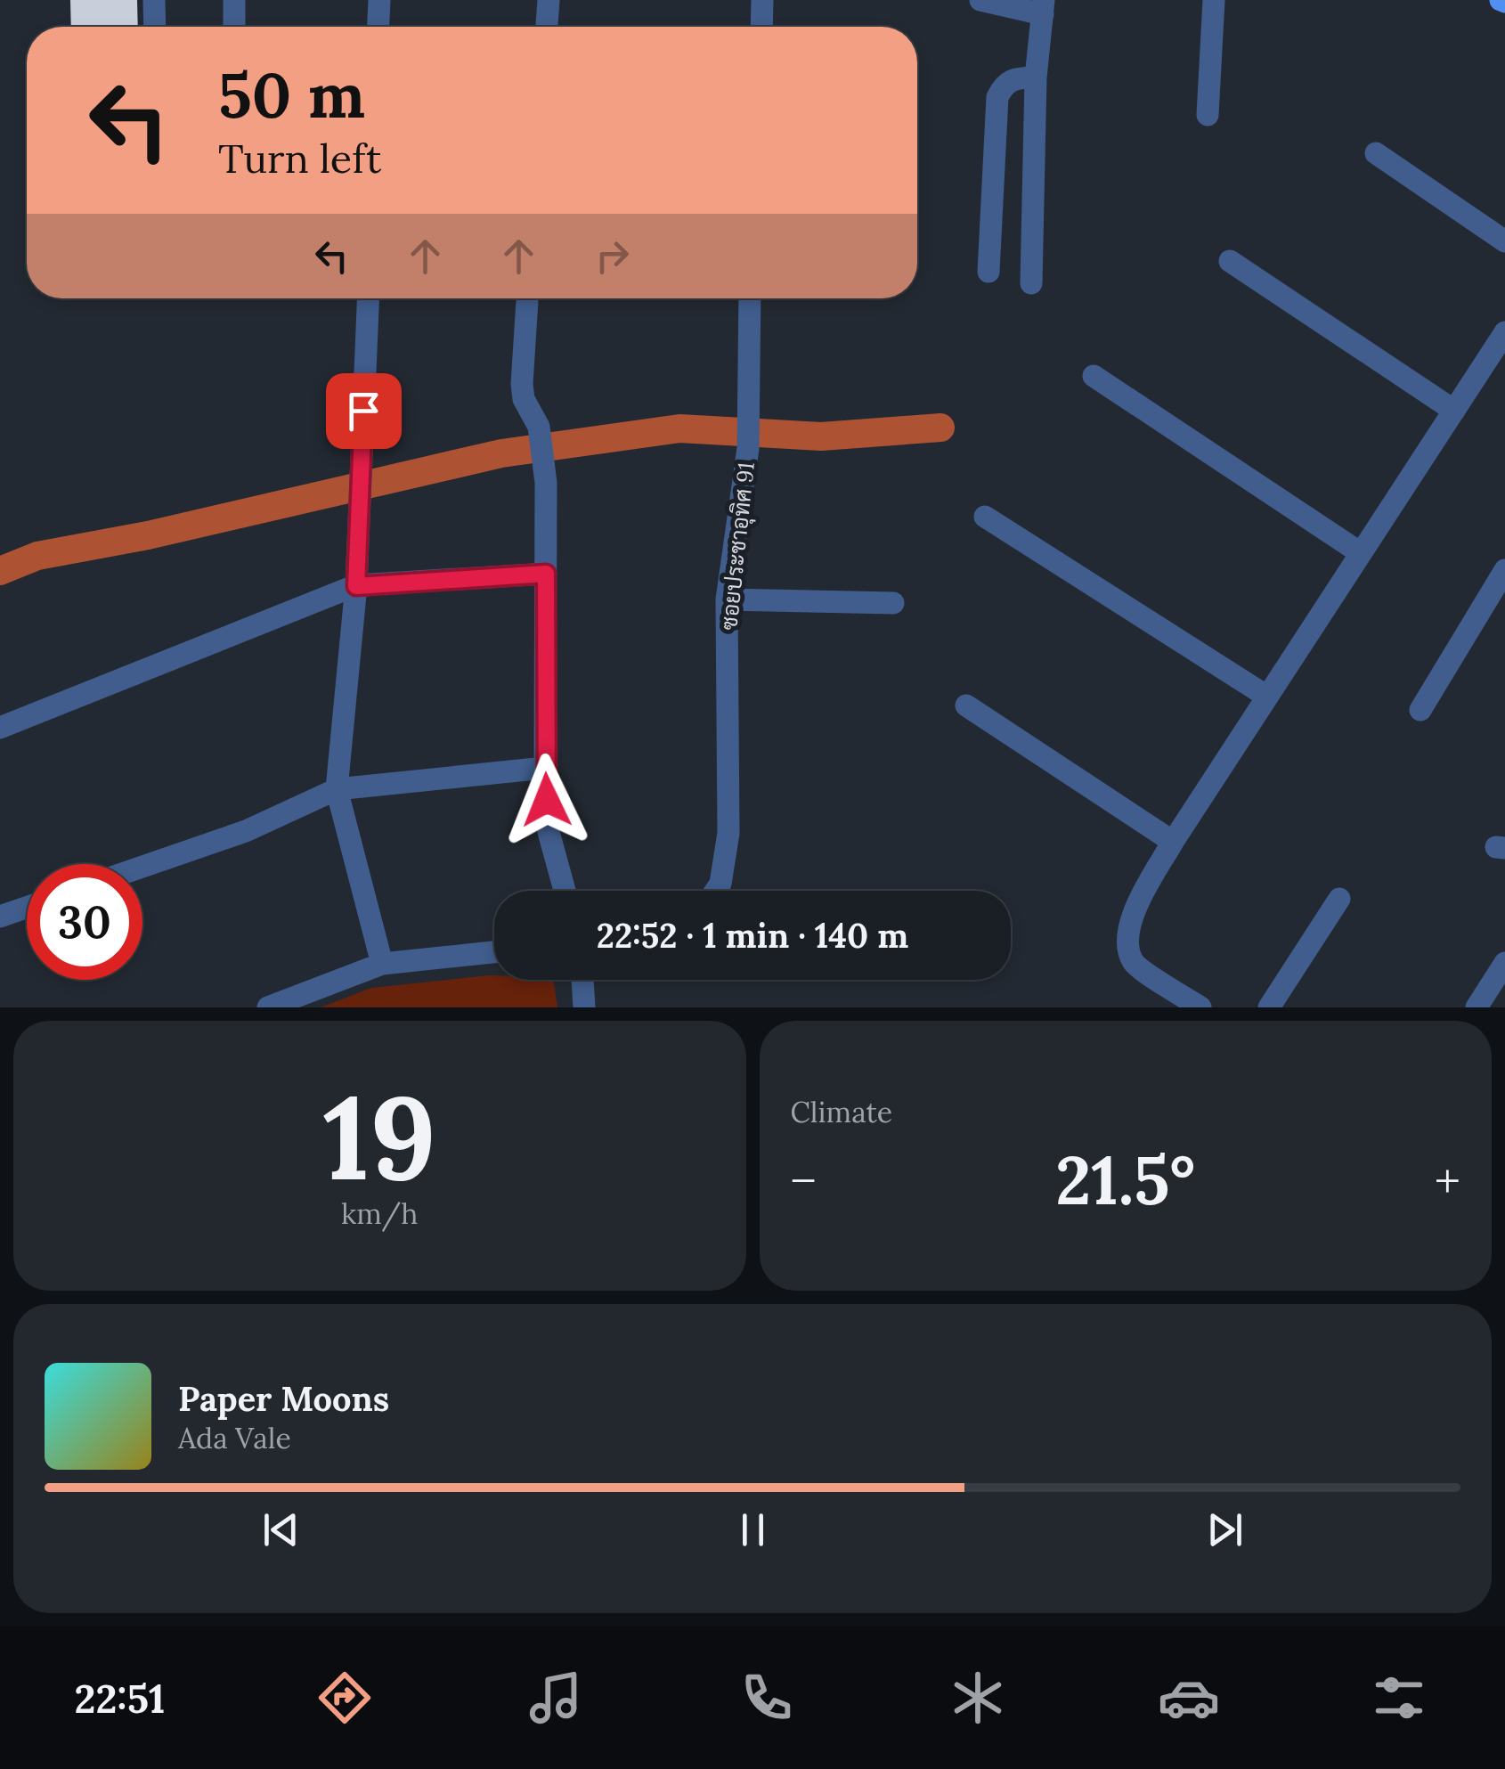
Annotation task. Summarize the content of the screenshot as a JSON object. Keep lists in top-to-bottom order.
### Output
{
  "streets": {
    "street": ["ซอยประชาอุทิศ 91"]
  },
  "page": {
    "turn": ["50 m", "Turn left"],
    "limit": "30",
    "trip": "22:52 · 1 min · 140 m",
    "tile": [
      ["19", "km/h"],
      "Climate"
    ],
    "heat": ["−", "21.5°", "+"],
    "song": ["Paper Moons", "Ada Vale"],
    "tabs": "22:51"
  }
}
